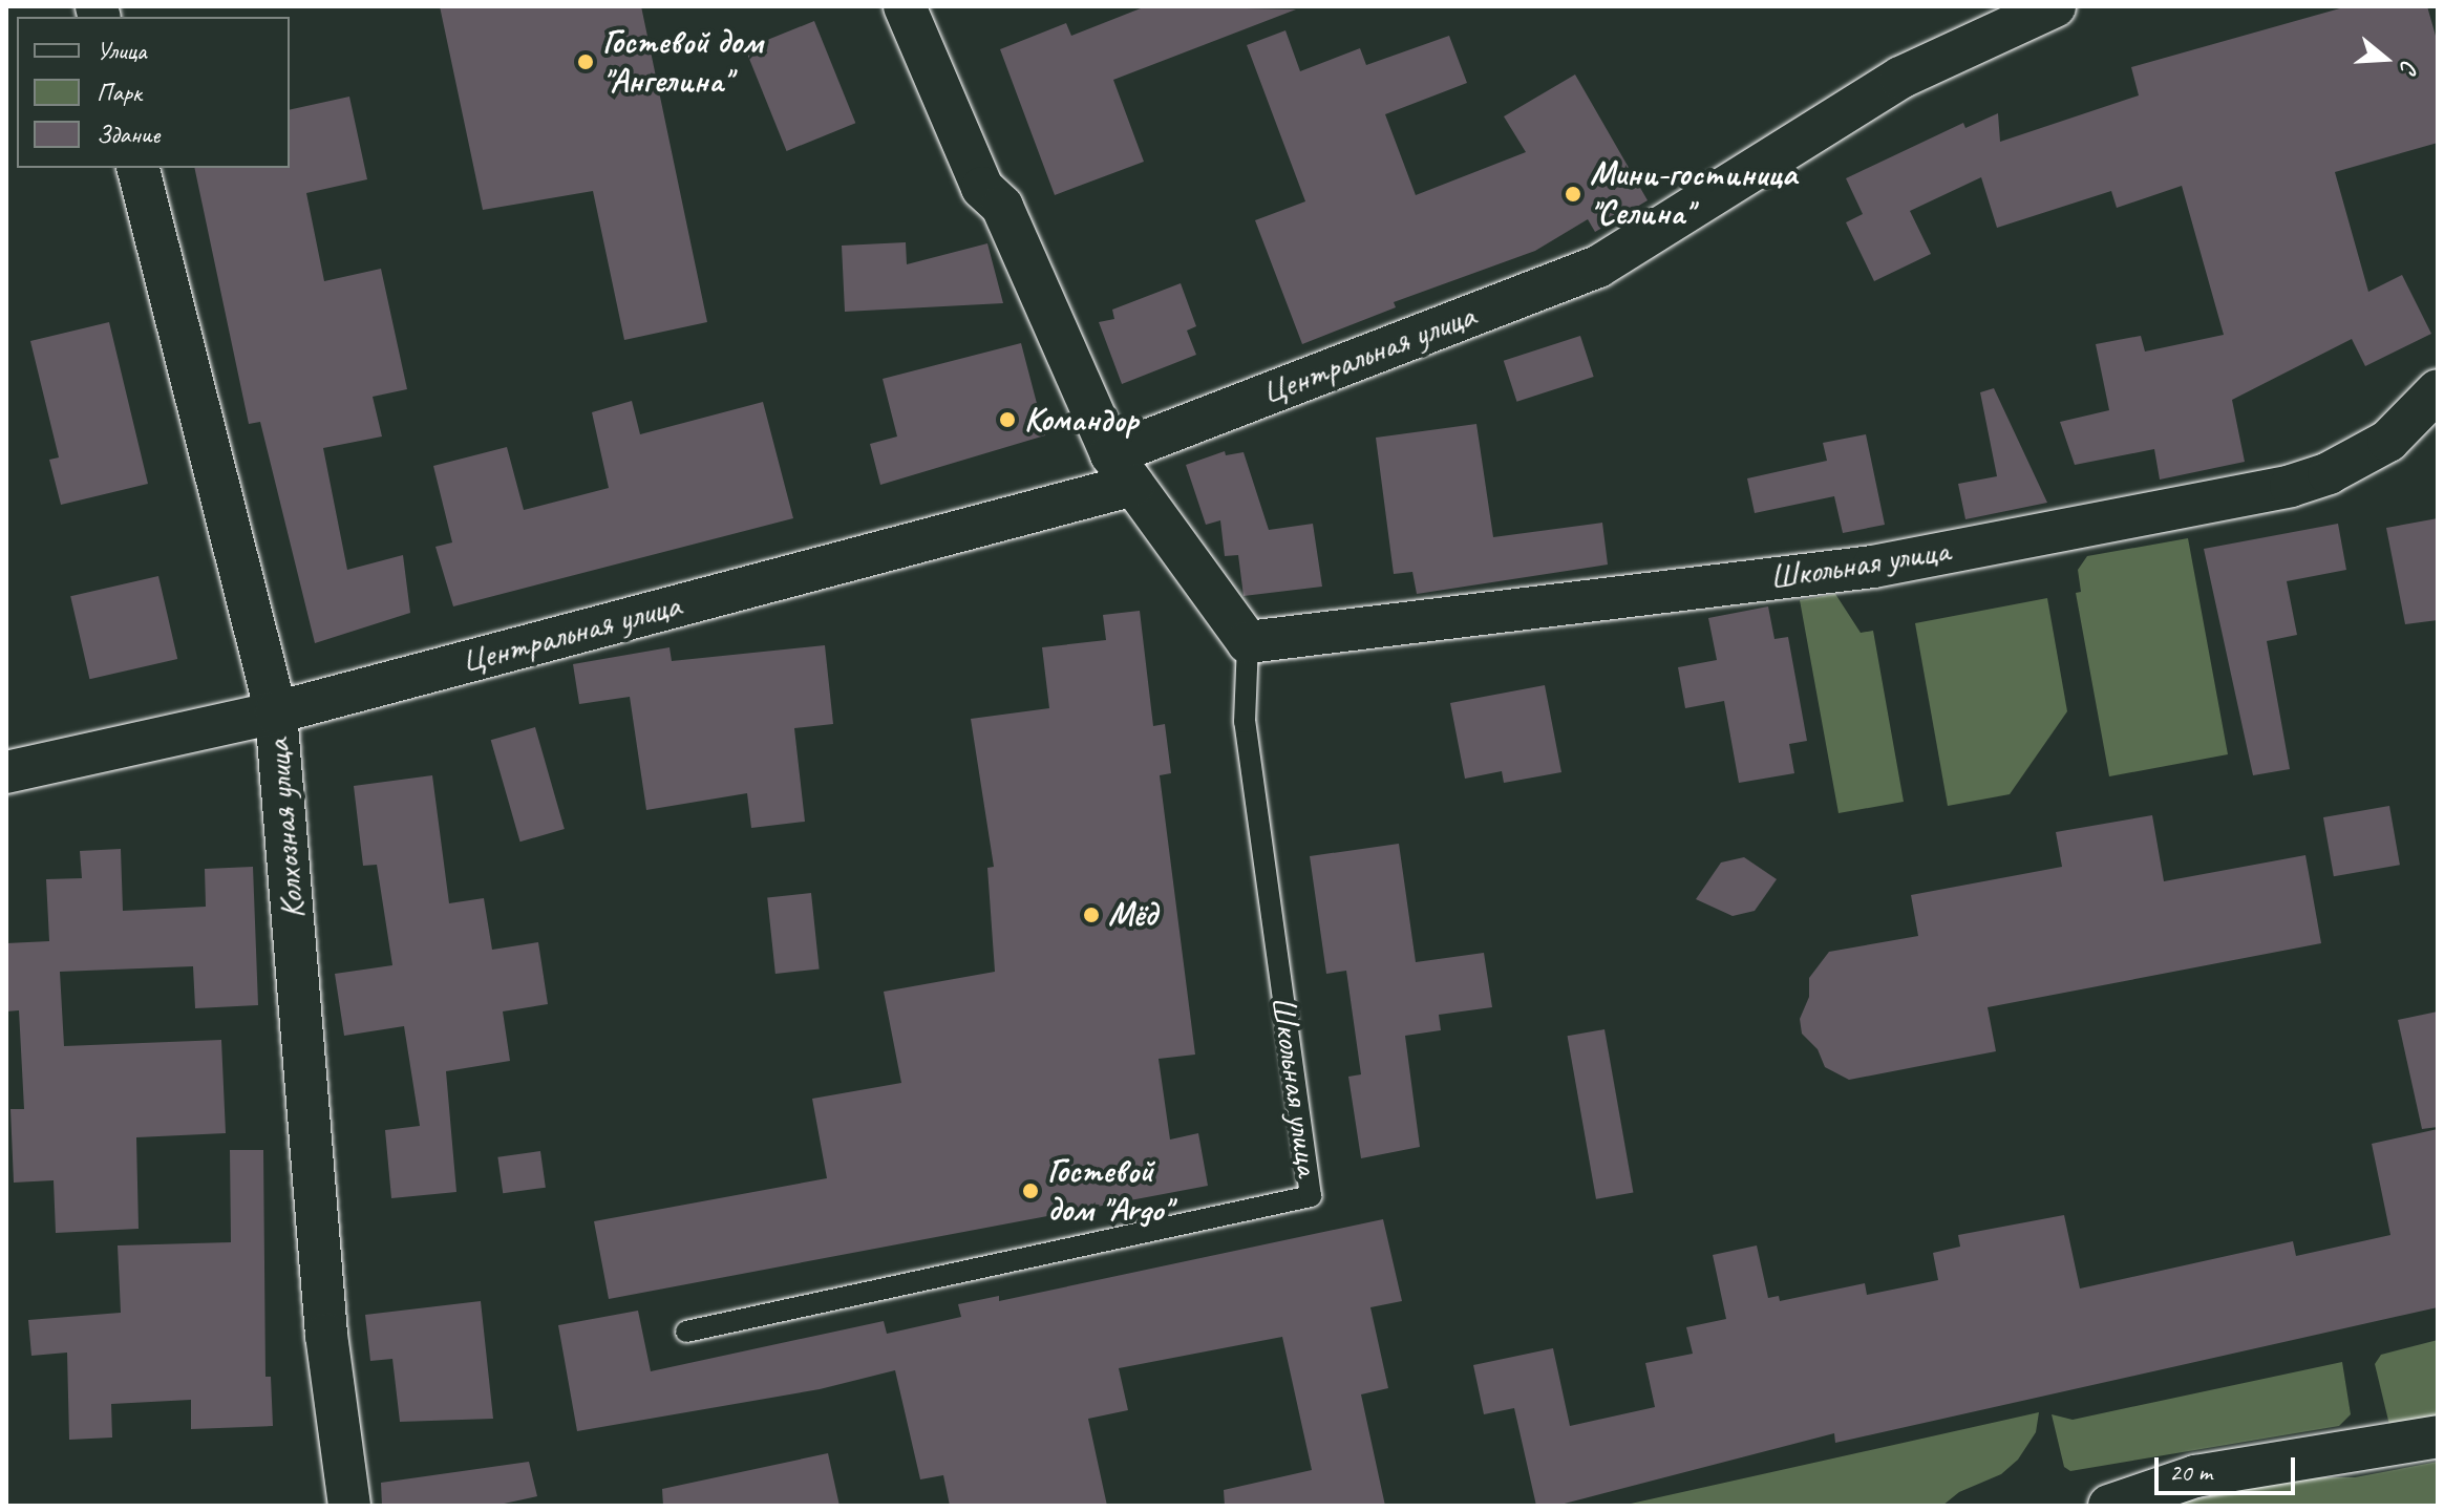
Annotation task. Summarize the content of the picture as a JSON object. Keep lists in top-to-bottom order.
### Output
{
  "streets": {
    "street": ["Центральная улица", "Школьная улица", "Колхозная улица"]
  },
  "crossings": [
    ["Центральная улица", "Колхозная улица"]
  ],
  "places": [
    "Гостевой дом \"Ангелина\"",
    "Мини-гостиница \"Селина\"",
    "Командор",
    "Мёд",
    "Гостевой дом \"Argo\""
  ],
  "legend": ["Улица", "Парк", "Здание"],
  "scale_bar": "20 m",
  "north": "right"
}
